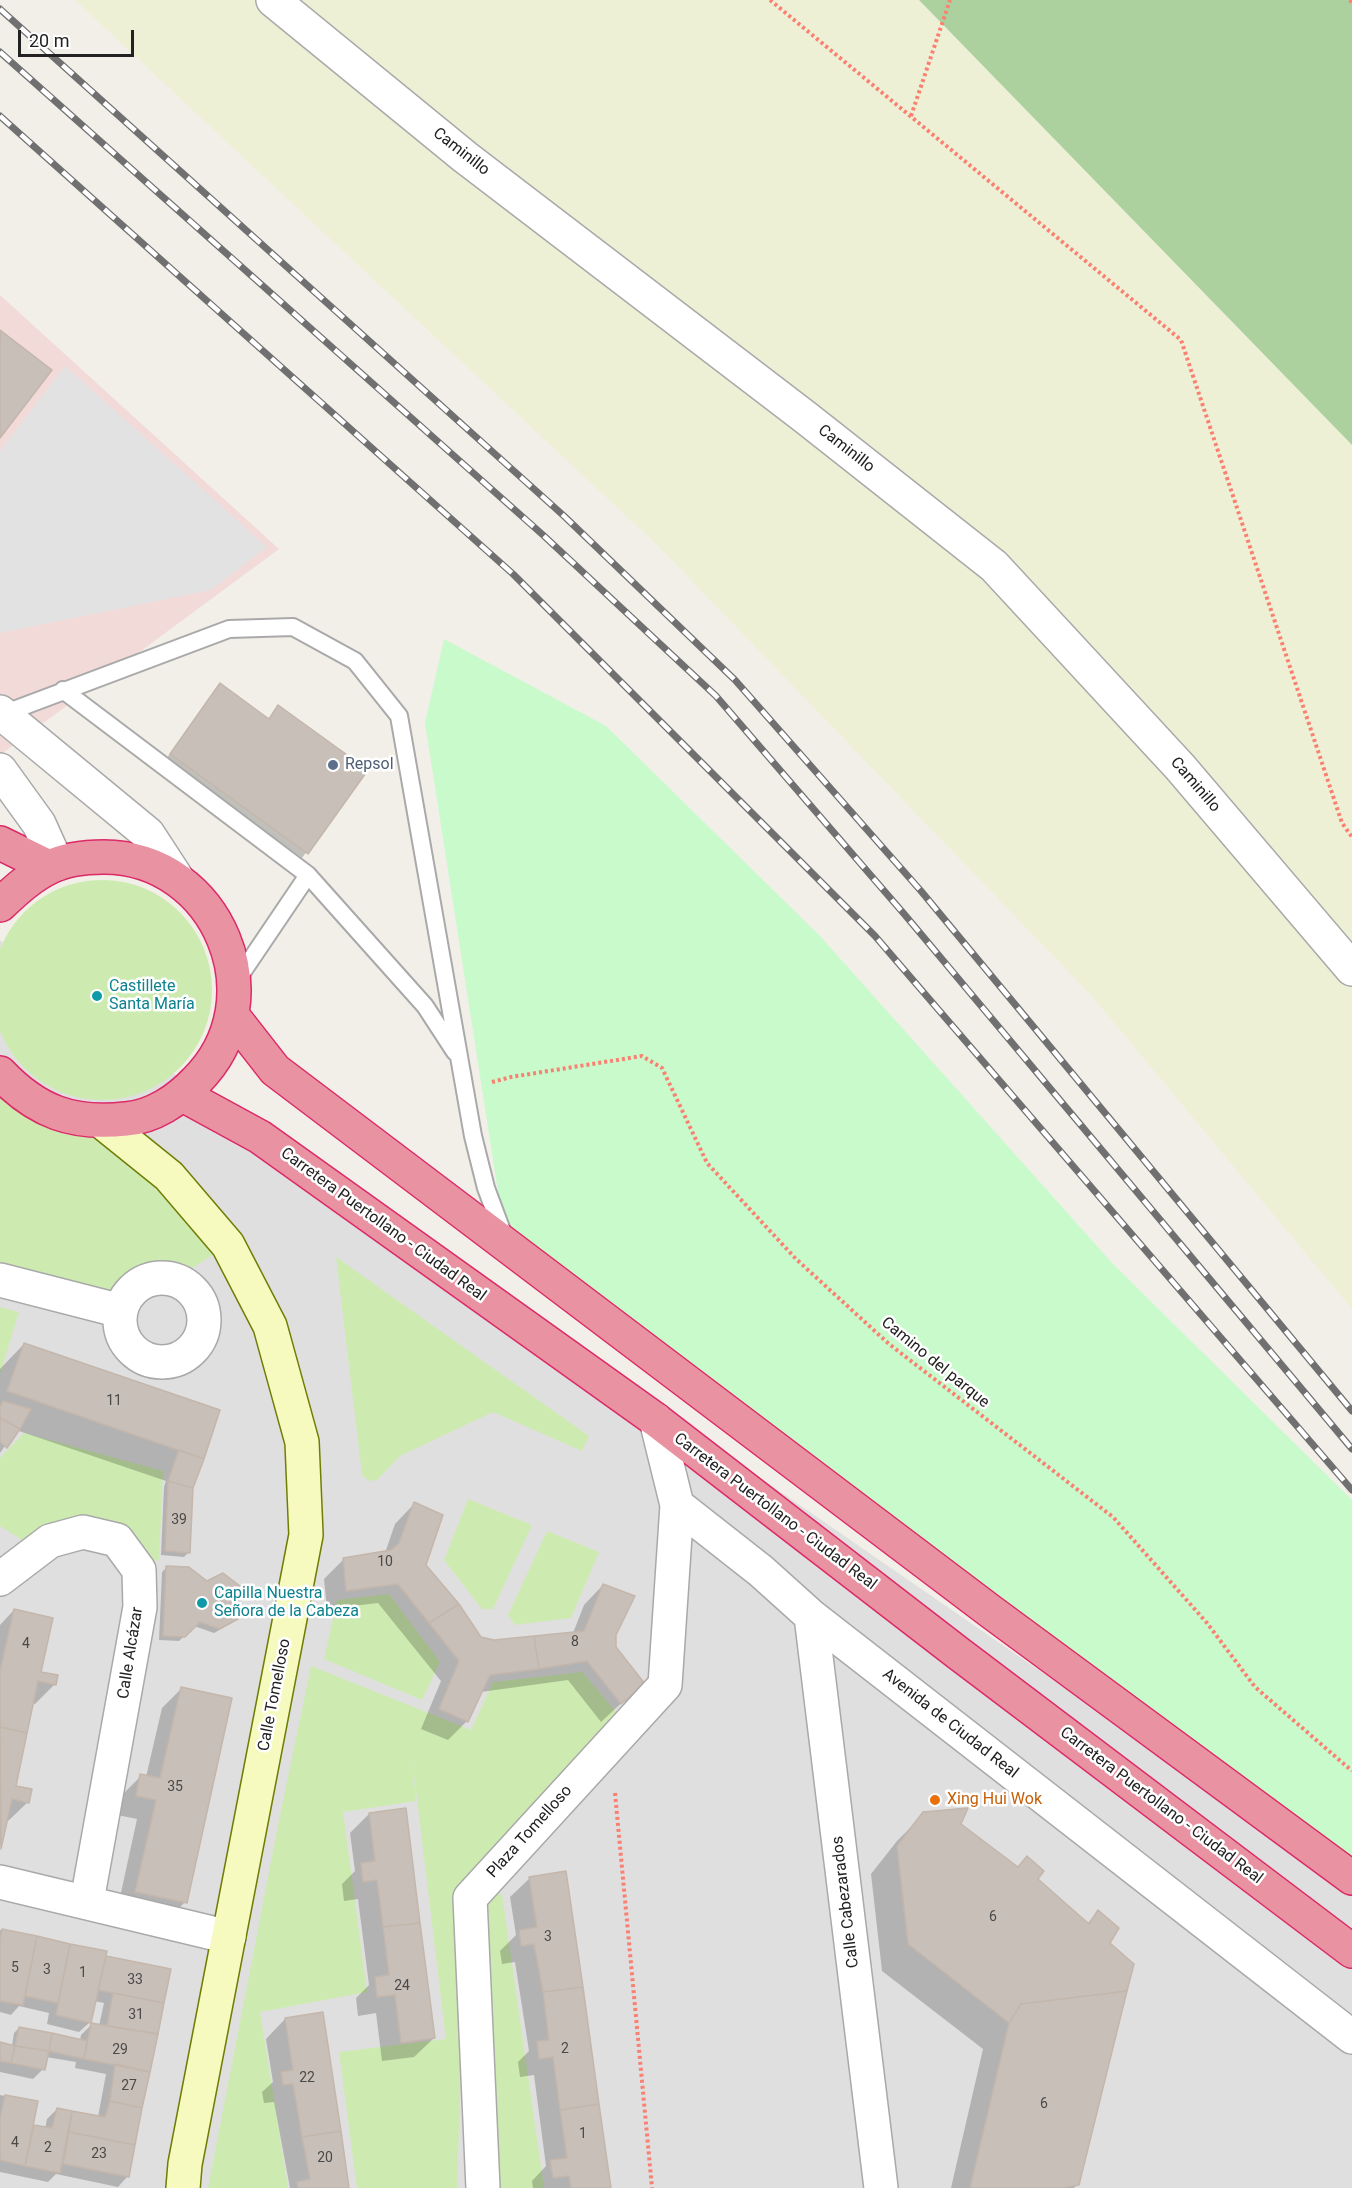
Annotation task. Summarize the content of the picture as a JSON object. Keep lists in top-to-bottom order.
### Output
{
  "streets": {
    "highway": ["Carretera Puertollano - Ciudad Real"],
    "main road": ["Calle Tomelloso"],
    "street": [
      "Caminillo",
      "Calle Alcázar",
      "Avenida de Ciudad Real",
      "Plaza Tomelloso",
      "Calle Cabezarados"
    ],
    "path": ["Camino del parque"]
  },
  "crossings": [
    ["Avenida de Ciudad Real", "Plaza Tomelloso"],
    ["Avenida de Ciudad Real", "Calle Cabezarados"]
  ],
  "places": [
    "Repsol",
    "Castillete Santa María",
    "Capilla Nuestra Señora de la Cabeza",
    "Xing Hui Wok"
  ],
  "house_numbers": [
    "11",
    "39",
    "10",
    "8",
    "4",
    "35",
    "6",
    "3",
    "5",
    "3",
    "1",
    "33",
    "24",
    "31",
    "2",
    "29",
    "22",
    "27",
    "6",
    "1",
    "4",
    "2",
    "23",
    "20"
  ],
  "scale_bar": "20 m"
}
